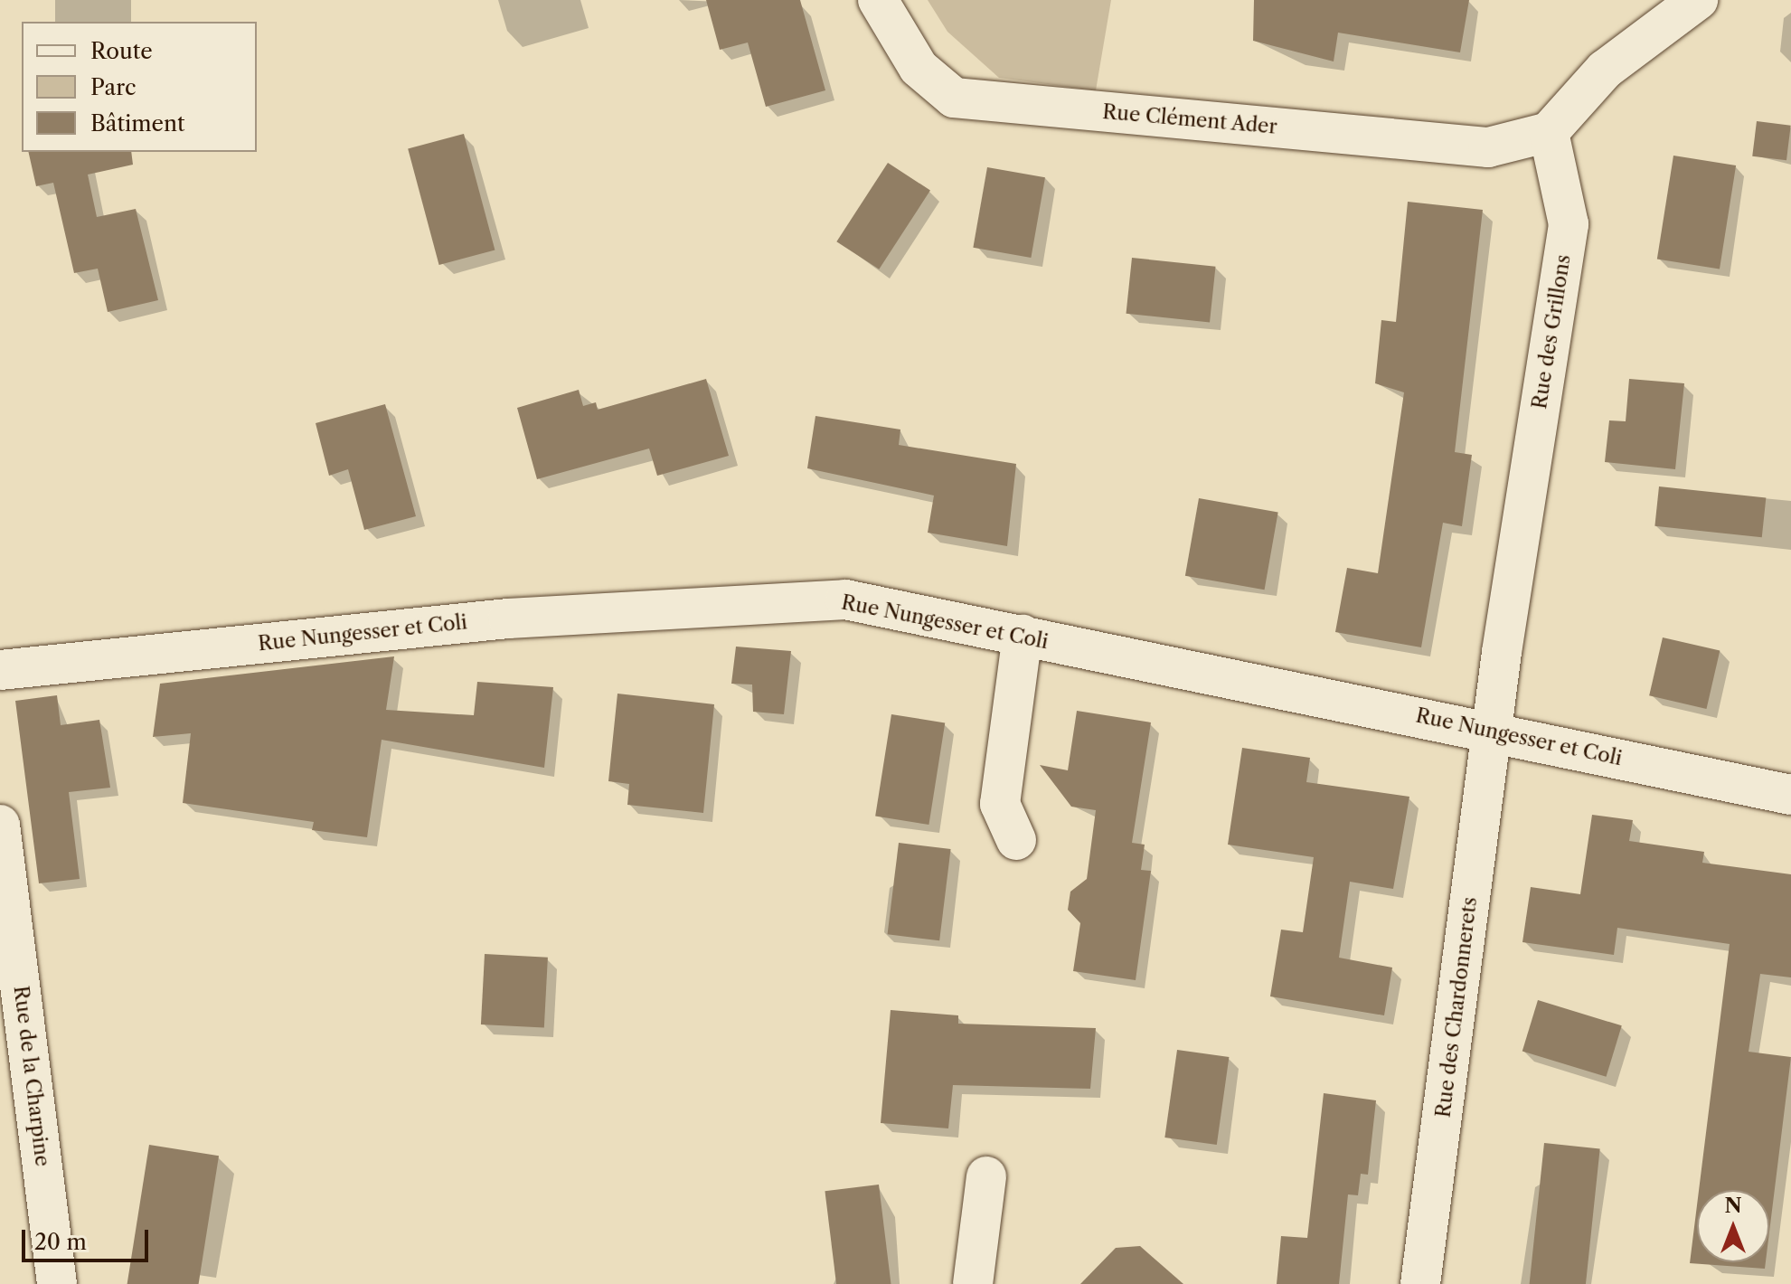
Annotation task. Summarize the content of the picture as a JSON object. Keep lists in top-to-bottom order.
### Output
{
  "streets": {
    "street": [
      "Rue Clément Ader",
      "Rue des Grillons",
      "Rue Nungesser et Coli",
      "Rue des Chardonnerets",
      "Rue de la Charpine"
    ]
  },
  "crossings": [
    ["Rue Clément Ader", "Rue des Grillons"],
    ["Rue des Grillons", "Rue Nungesser et Coli"],
    ["Rue des Grillons", "Rue des Chardonnerets"],
    ["Rue Nungesser et Coli", "Rue des Chardonnerets"]
  ],
  "legend": ["Route", "Parc", "Bâtiment"],
  "scale_bar": "20 m",
  "north": "top"
}
